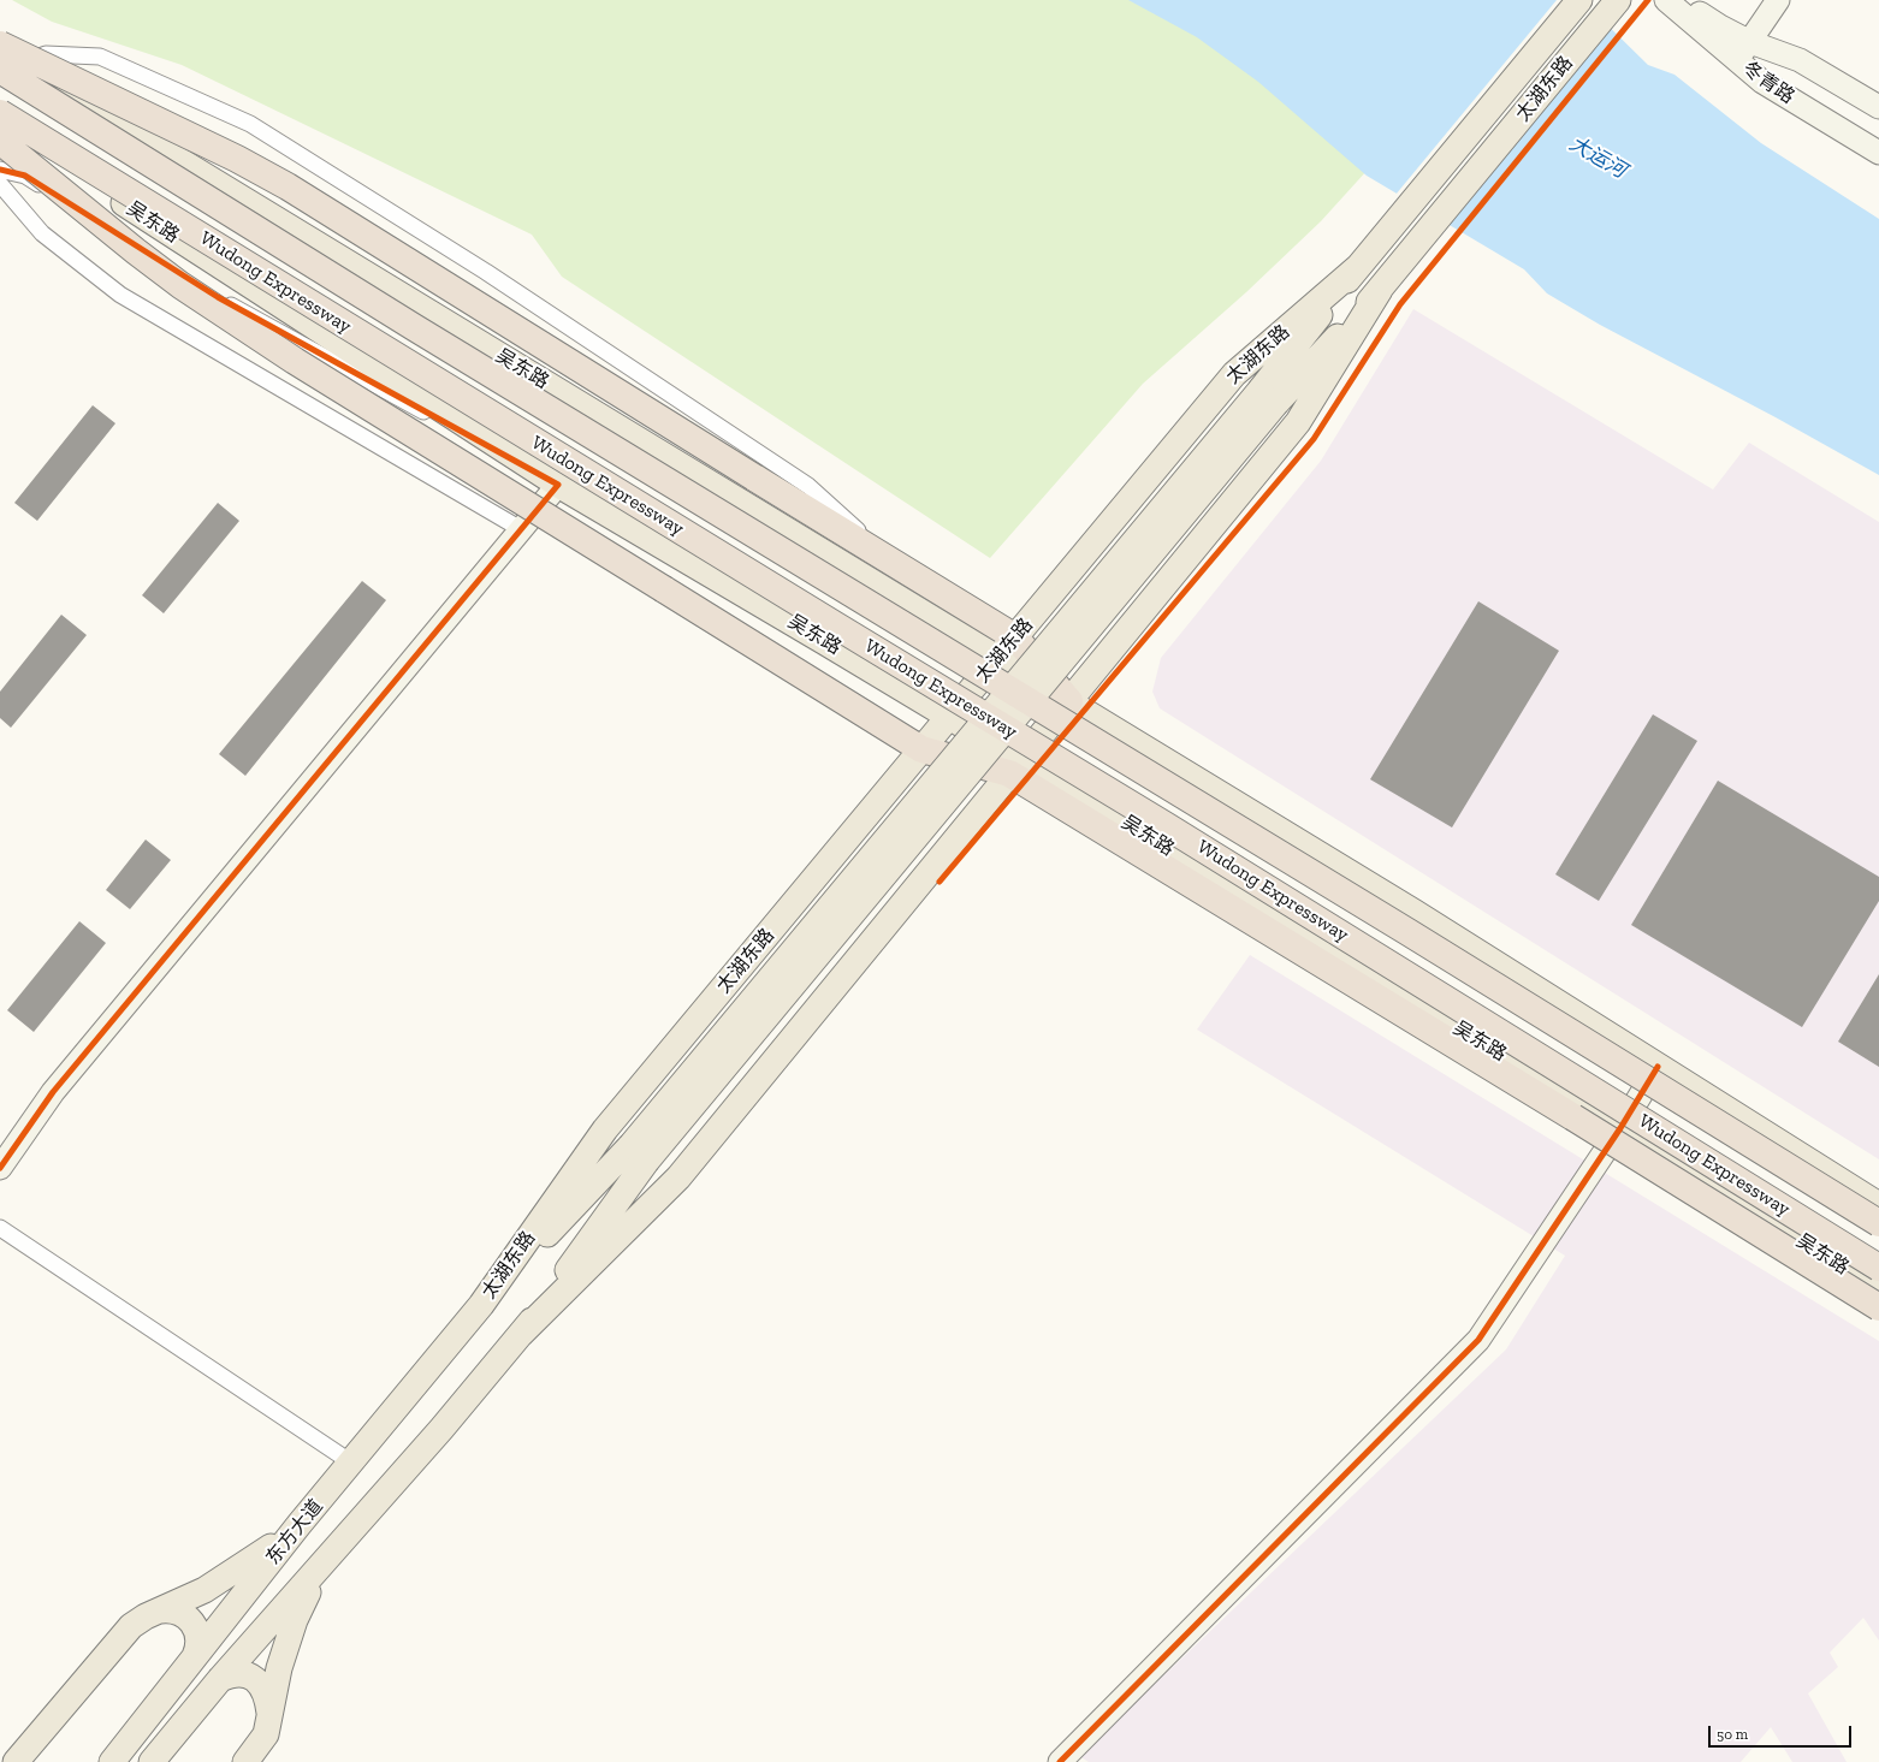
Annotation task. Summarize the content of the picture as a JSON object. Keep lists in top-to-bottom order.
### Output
{
  "streets": {
    "highway": ["Wudong Expressway"],
    "main road": ["太湖东路", "吴东路", "东方大道"],
    "street": ["冬青路"]
  },
  "crossings": [
    ["太湖东路", "吴东路"],
    ["太湖东路", "东方大道"]
  ],
  "water": ["大运河"],
  "scale_bar": "50 m"
}
